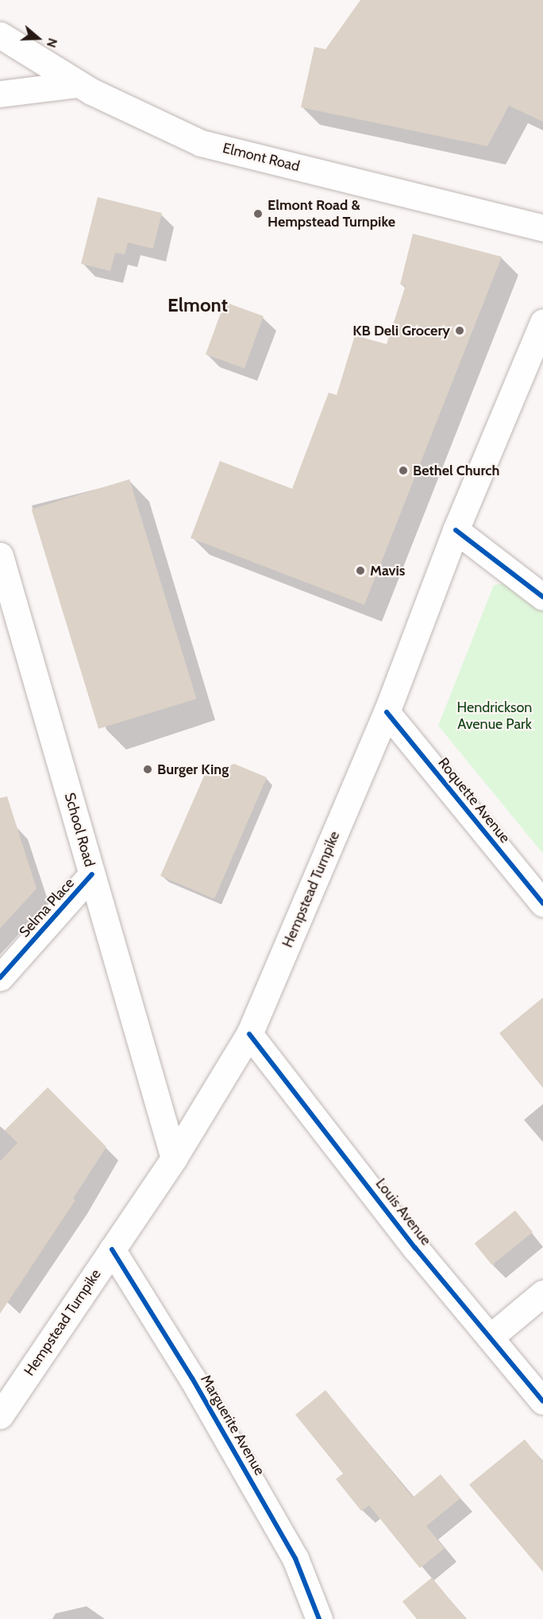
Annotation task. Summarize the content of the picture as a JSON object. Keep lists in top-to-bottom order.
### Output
{
  "streets": {
    "main road": [
      "Elmont Road",
      "Roquette Avenue",
      "School Road",
      "Hempstead Turnpike",
      "Selma Place",
      "Louis Avenue",
      "Marguerite Avenue"
    ]
  },
  "crossings": [
    ["Roquette Avenue", "Hempstead Turnpike"],
    ["School Road", "Hempstead Turnpike"],
    ["School Road", "Selma Place"],
    ["Hempstead Turnpike", "Louis Avenue"],
    ["Hempstead Turnpike", "Marguerite Avenue"]
  ],
  "districts": ["Elmont"],
  "parks": ["Hendrickson Avenue Park"],
  "places": [
    "Elmont Road & Hempstead Turnpike",
    "KB Deli Grocery",
    "Bethel Church",
    "Mavis",
    "Burger King"
  ],
  "north": "right"
}
